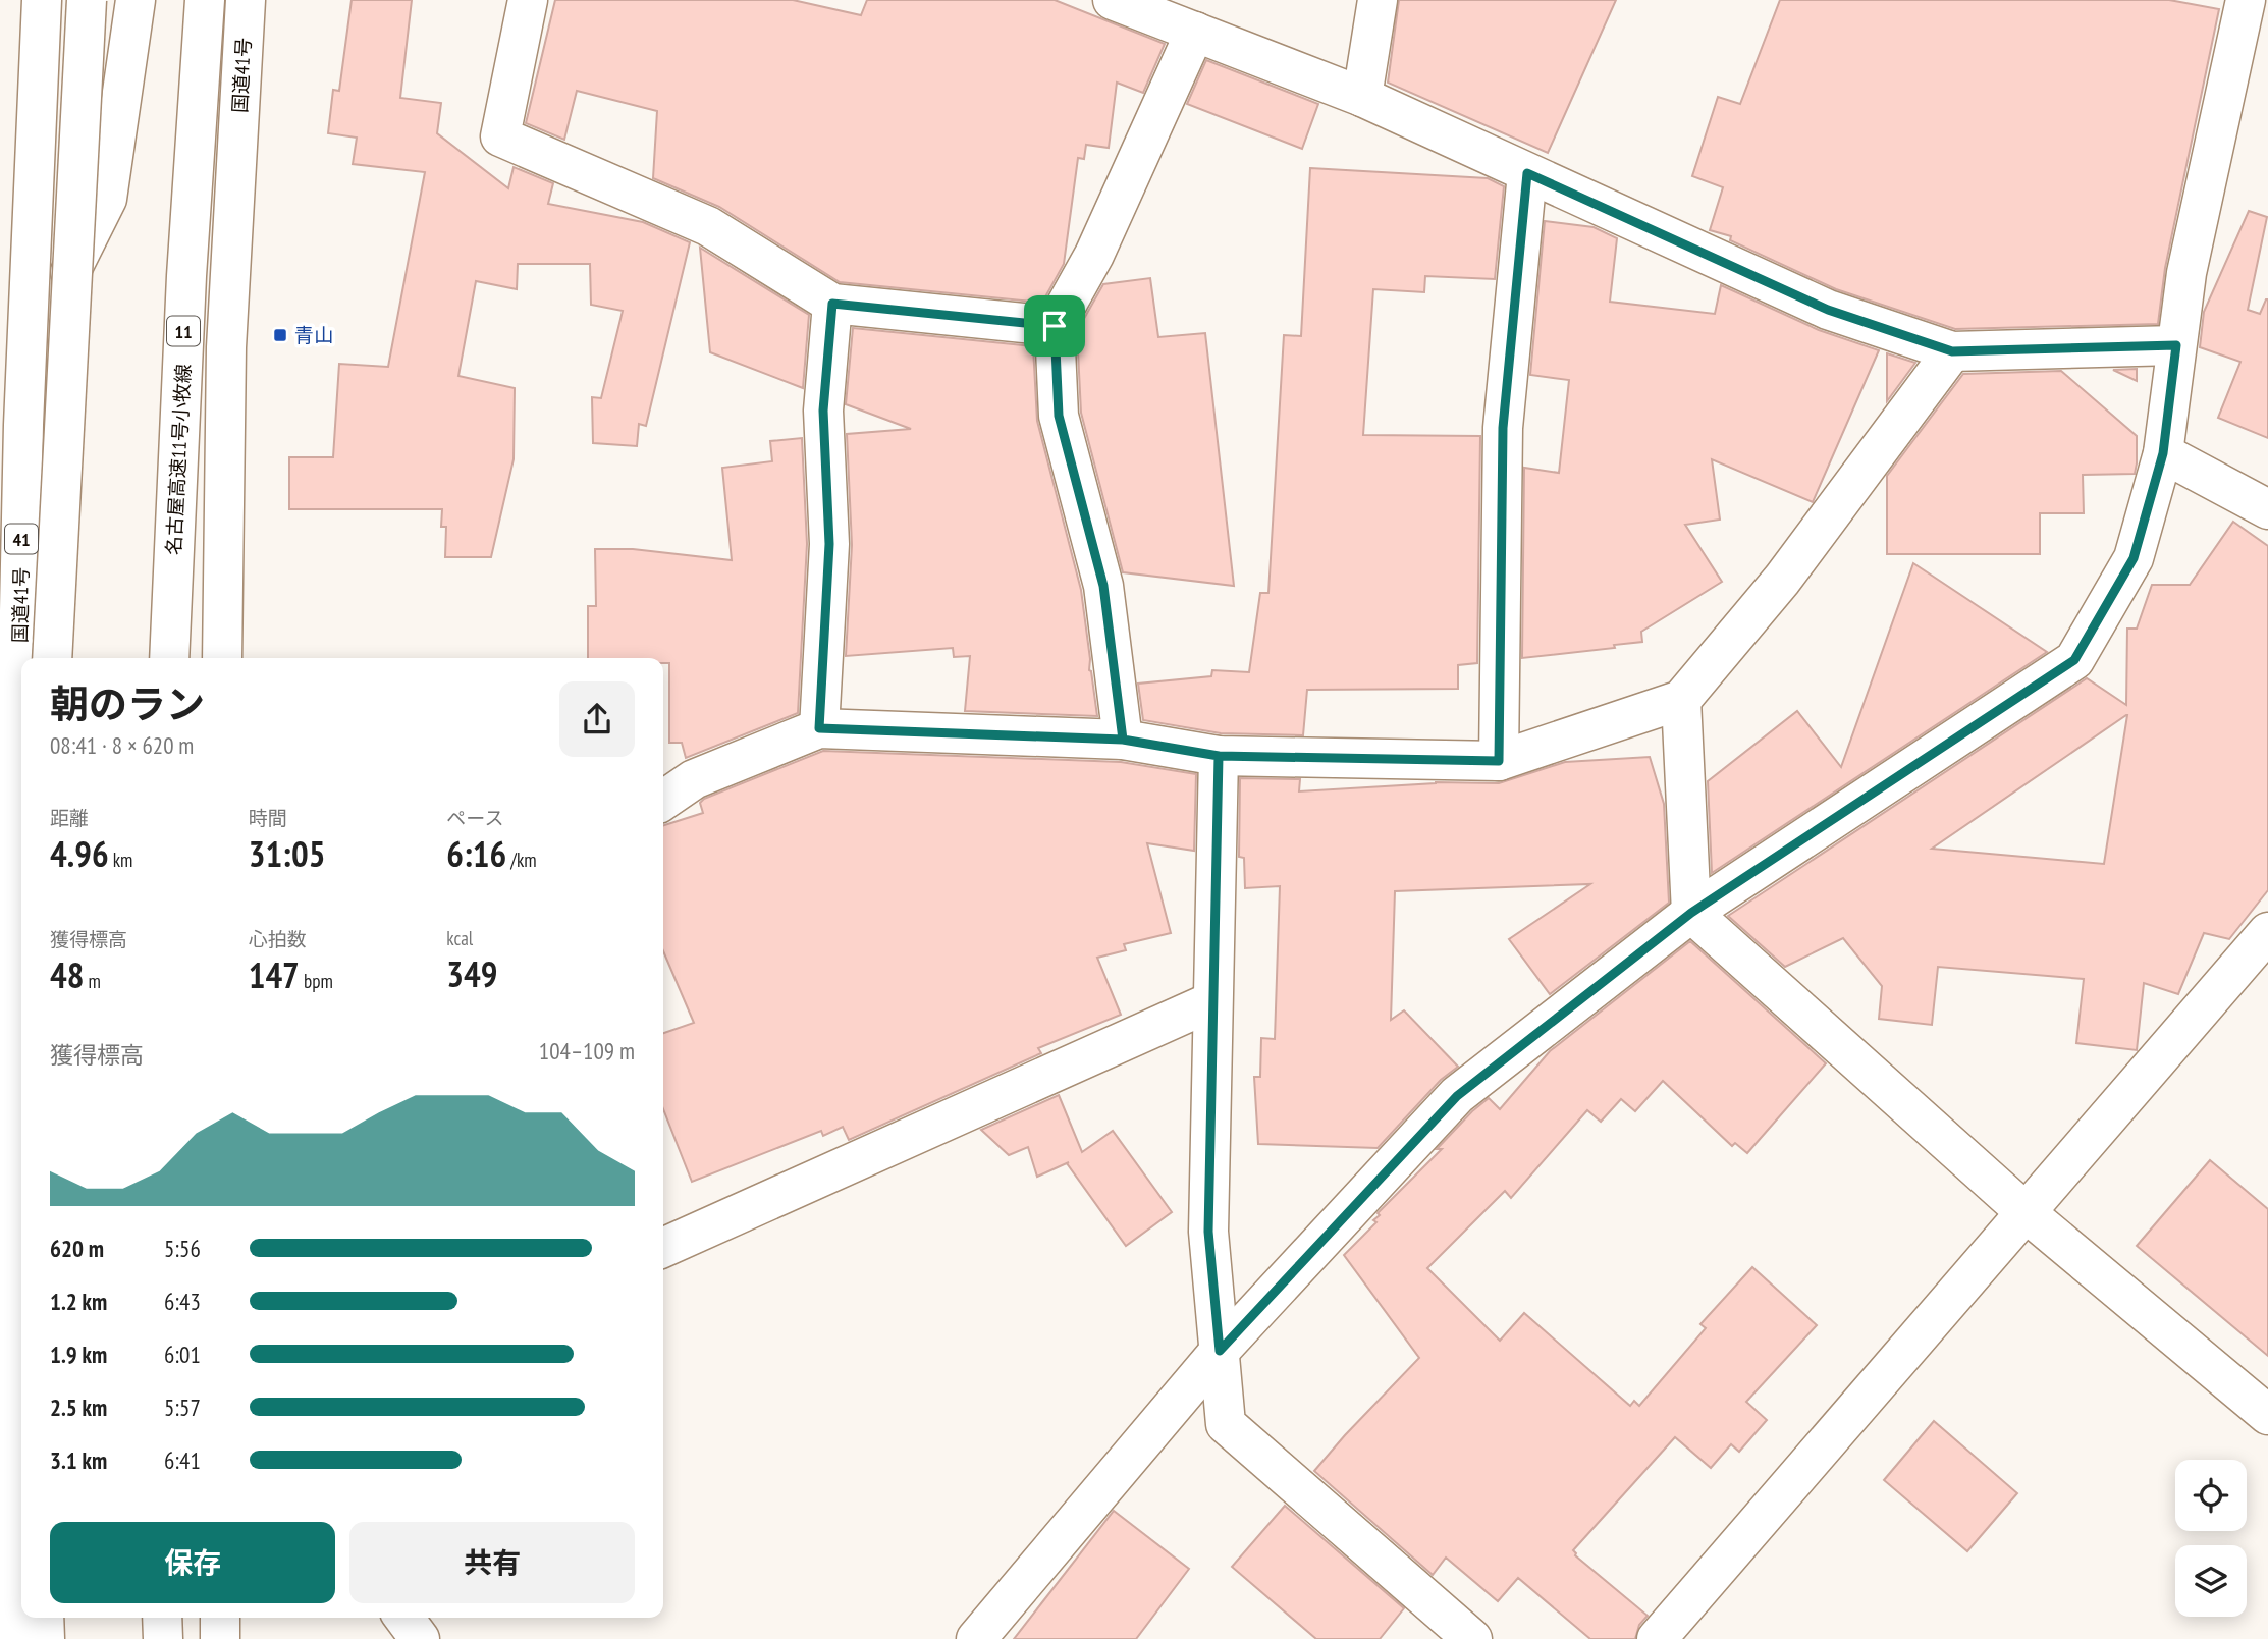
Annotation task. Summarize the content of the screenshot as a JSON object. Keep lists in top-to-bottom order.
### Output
{
  "streets": {
    "main road": [
      "国道41号",
      "11",
      "名古屋高速11号小牧線",
      "41"
    ]
  },
  "places": {
    "transit": ["青山"]
  },
  "page": {
    "heading": ["朝のラン", "08:41 · 8 × 620 m"],
    "stats": [
      ["距離", "4.96 km"],
      ["時間", "31:05"],
      ["ペース", "6:16 /km"],
      ["獲得標高", "48 m"],
      ["心拍数", "147 bpm"],
      ["kcal", "349"]
    ],
    "chart": ["獲得標高", "104–109 m"],
    "list": [
      {
        "name": "620 m",
        "note": "5:56"
      },
      {
        "name": "1.2 km",
        "note": "6:43"
      },
      {
        "name": "1.9 km",
        "note": "6:01"
      },
      {
        "name": "2.5 km",
        "note": "5:57"
      },
      {
        "name": "3.1 km",
        "note": "6:41"
      }
    ],
    "buttons": ["保存", "共有"]
  }
}
